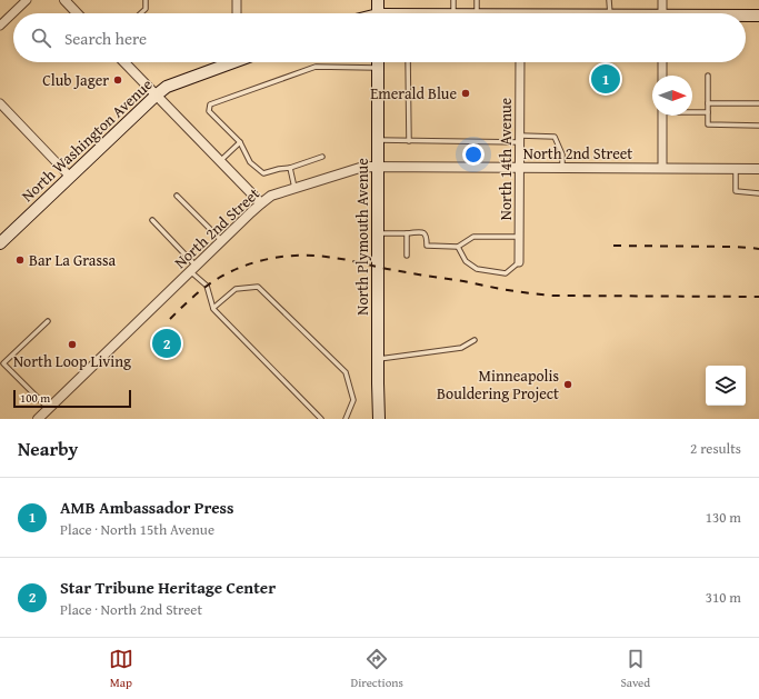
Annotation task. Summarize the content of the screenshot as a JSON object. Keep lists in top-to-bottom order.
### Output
{
  "streets": {
    "main road": ["North Washington Avenue", "North Plymouth Avenue"],
    "street": ["North 2nd Street", "North 14th Avenue"]
  },
  "crossings": [
    ["North 2nd Street", "North 14th Avenue"],
    ["North 2nd Street", "North Plymouth Avenue"]
  ],
  "places": [
    "Club Jager",
    "Emerald Blue",
    "Bar La Grassa",
    "North Loop Living",
    "Minneapolis Bouldering Project"
  ],
  "scale_bar": "100 m",
  "north": "right",
  "page": {
    "search": "Search here",
    "pins": ["1", "2"],
    "scale": "100 m",
    "heading": ["Nearby", "2 results"],
    "list": [
      {
        "mark": "1",
        "name": "AMB Ambassador Press",
        "note": "Place · North 15th Avenue",
        "value": "130 m"
      },
      {
        "mark": "2",
        "name": "Star Tribune Heritage Center",
        "note": "Place · North 2nd Street",
        "value": "310 m"
      }
    ],
    "nav": ["Map", "Directions", "Saved"]
  }
}
